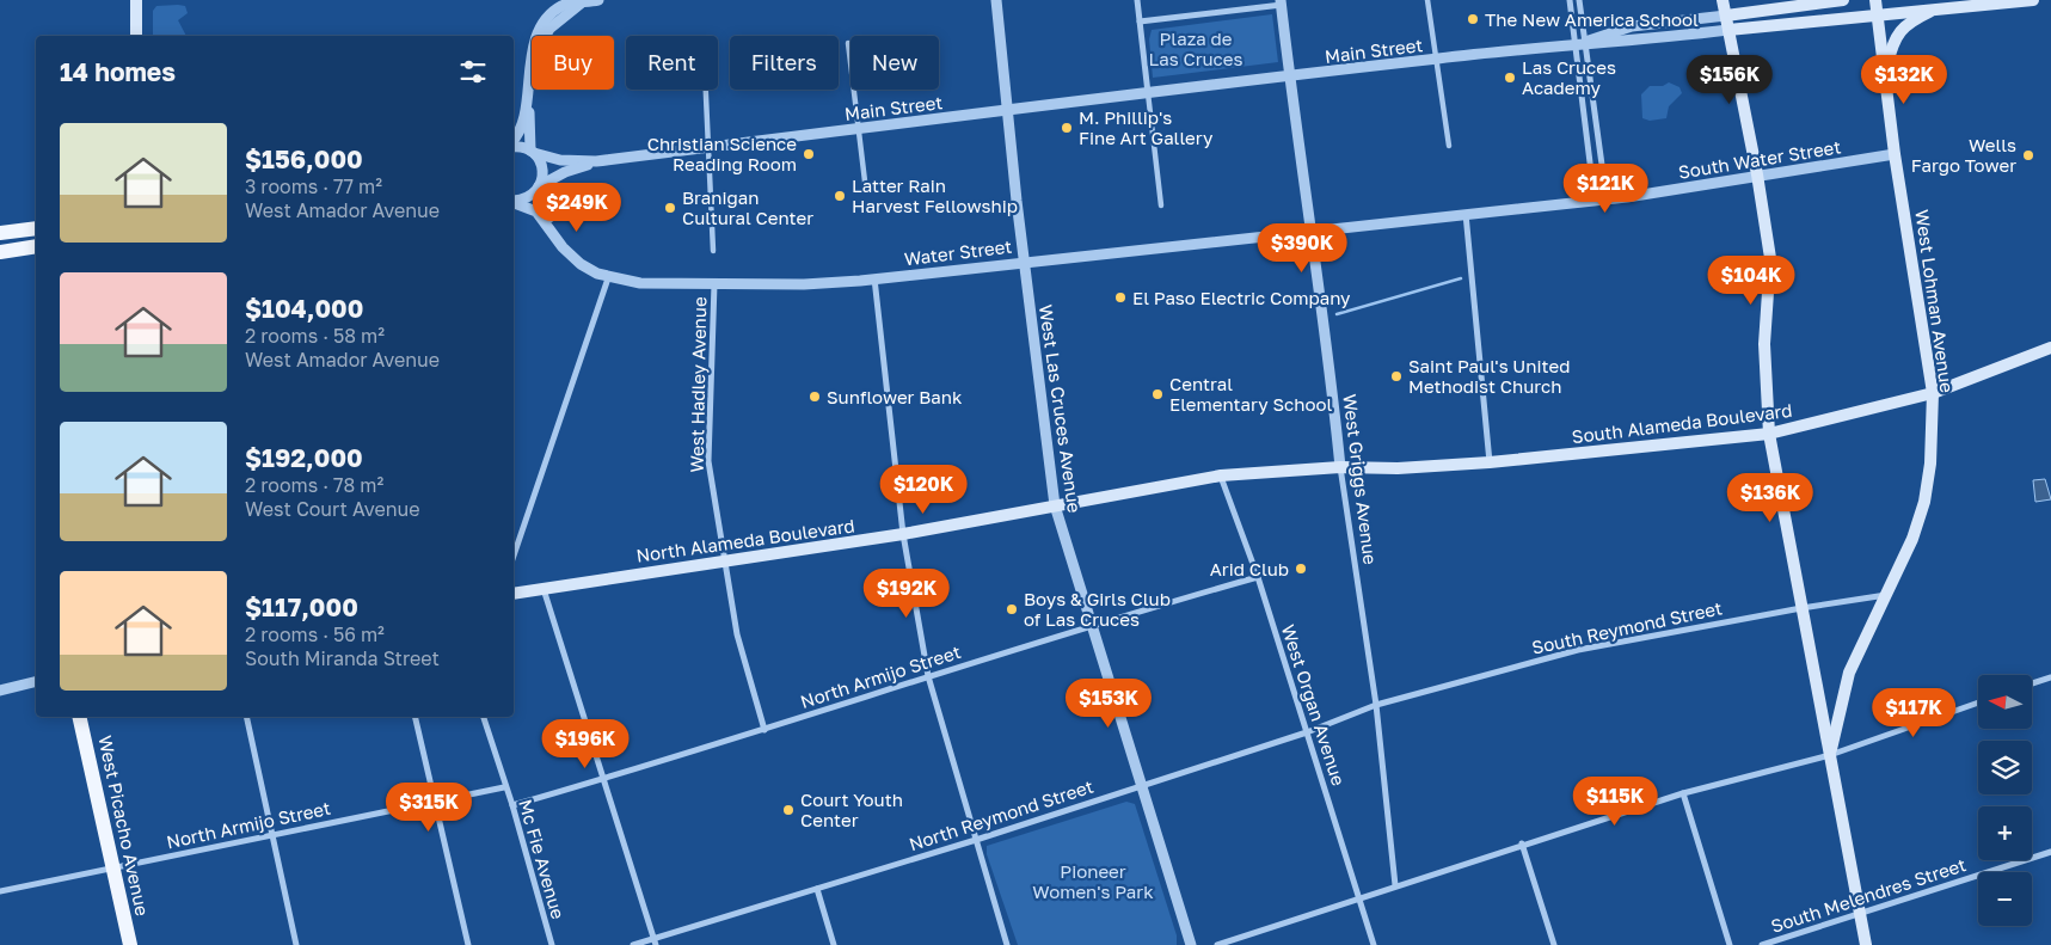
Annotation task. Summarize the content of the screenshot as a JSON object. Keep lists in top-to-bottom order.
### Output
{
  "streets": {
    "main road": [
      "West Lohman Avenue",
      "South Alameda Boulevard",
      "North Alameda Boulevard",
      "West Picacho Avenue"
    ],
    "street": [
      "Main Street",
      "South Water Street",
      "Water Street",
      "West Hadley Avenue",
      "West Las Cruces Avenue",
      "West Griggs Avenue",
      "South Reymond Street",
      "North Armijo Street",
      "West Organ Avenue",
      "North Reymond Street",
      "Mc Fie Avenue",
      "South Melendres Street"
    ]
  },
  "crossings": [
    ["Main Street", "Water Street"],
    ["Main Street", "West Las Cruces Avenue"],
    ["Main Street", "West Griggs Avenue"],
    ["South Water Street", "Water Street"],
    ["South Water Street", "West Lohman Avenue"],
    ["South Water Street", "West Griggs Avenue"],
    ["Water Street", "West Hadley Avenue"],
    ["Water Street", "West Las Cruces Avenue"],
    ["Water Street", "West Griggs Avenue"],
    ["West Lohman Avenue", "South Alameda Boulevard"],
    ["West Lohman Avenue", "South Reymond Street"],
    ["West Hadley Avenue", "North Alameda Boulevard"],
    ["West Hadley Avenue", "North Armijo Street"],
    ["West Las Cruces Avenue", "North Alameda Boulevard"],
    ["West Las Cruces Avenue", "North Armijo Street"],
    ["West Las Cruces Avenue", "North Reymond Street"],
    ["South Alameda Boulevard", "West Griggs Avenue"],
    ["South Alameda Boulevard", "North Alameda Boulevard"],
    ["West Griggs Avenue", "North Alameda Boulevard"],
    ["West Griggs Avenue", "South Reymond Street"],
    ["West Griggs Avenue", "North Reymond Street"],
    ["North Alameda Boulevard", "West Organ Avenue"],
    ["South Reymond Street", "North Reymond Street"],
    ["North Armijo Street", "West Organ Avenue"],
    ["North Armijo Street", "West Picacho Avenue"],
    ["North Armijo Street", "Mc Fie Avenue"],
    ["West Organ Avenue", "North Reymond Street"]
  ],
  "parks": ["Plaza de Las Cruces", "Pioneer Women's Park"],
  "places": [
    "The New America School",
    "Las Cruces Academy",
    "M. Phillip's Fine Art Gallery",
    "Christian Science Reading Room",
    "Wells Fargo Tower",
    "Latter Rain Harvest Fellowship",
    "Branigan Cultural Center",
    "El Paso Electric Company",
    "Saint Paul's United Methodist Church",
    "Central Elementary School",
    "Sunflower Bank",
    "Arid Club",
    "Boys & Girls Club of Las Cruces",
    "Court Youth Center"
  ],
  "north": "left",
  "page": {
    "chip": [
      "Buy",
      "Rent",
      "Filters",
      "New"
    ],
    "heading": "14 homes",
    "price": [
      "$156K",
      "$132K",
      "$121K",
      "$249K",
      "$390K",
      "$104K",
      "$120K",
      "$136K",
      "$192K",
      "$153K",
      "$117K",
      "$196K",
      "$115K",
      "$315K"
    ],
    "list": [
      {
        "name": "$156,000",
        "note": "3 rooms · 77 m² · West Amador Avenue"
      },
      {
        "name": "$104,000",
        "note": "2 rooms · 58 m² · West Amador Avenue"
      },
      {
        "name": "$192,000",
        "note": "2 rooms · 78 m² · West Court Avenue"
      },
      {
        "name": "$117,000",
        "note": "2 rooms · 56 m² · South Miranda Street"
      }
    ],
    "map_buttons": ["+", "−"]
  }
}
